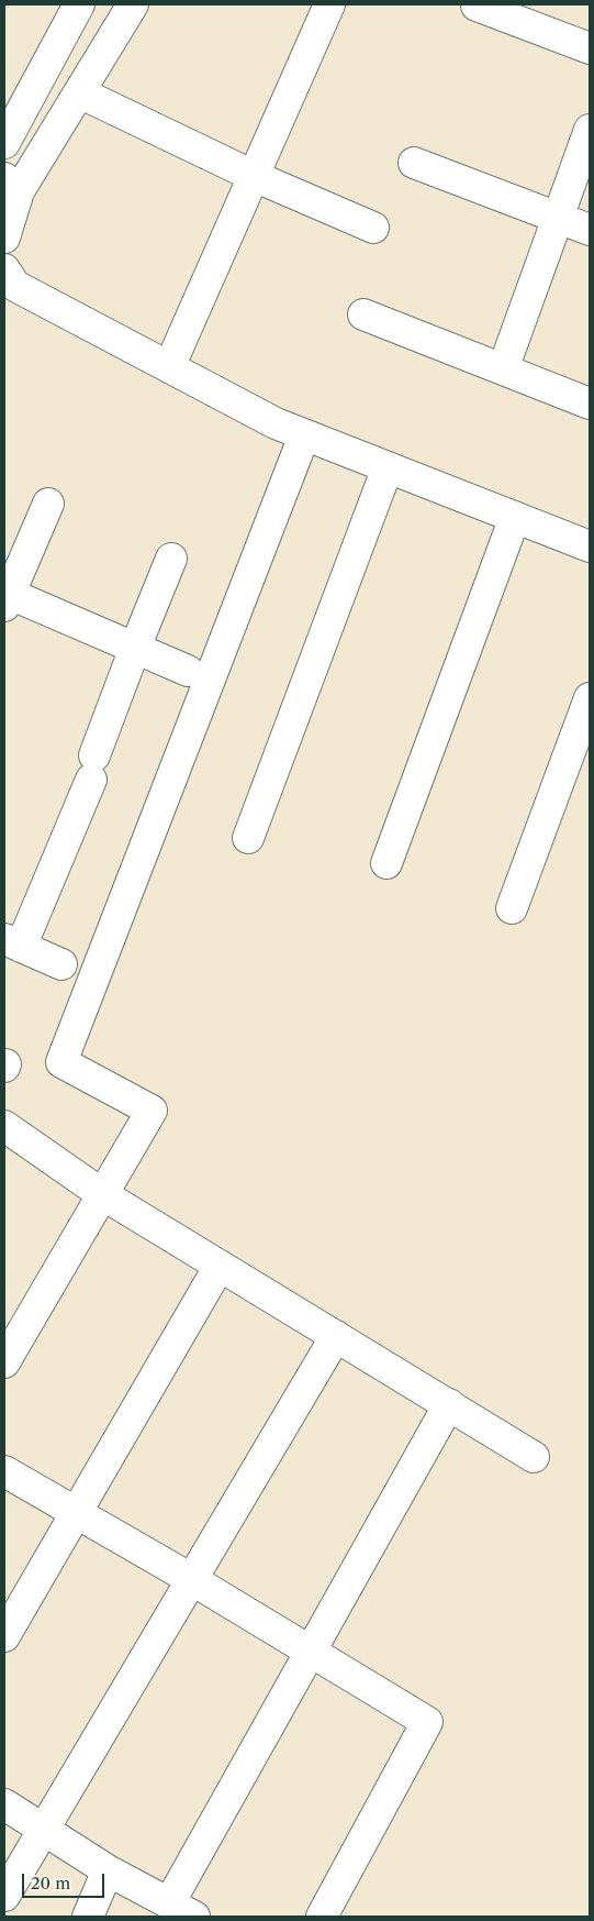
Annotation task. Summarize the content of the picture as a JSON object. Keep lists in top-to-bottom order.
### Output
{
  "scale_bar": "20 m"
}
